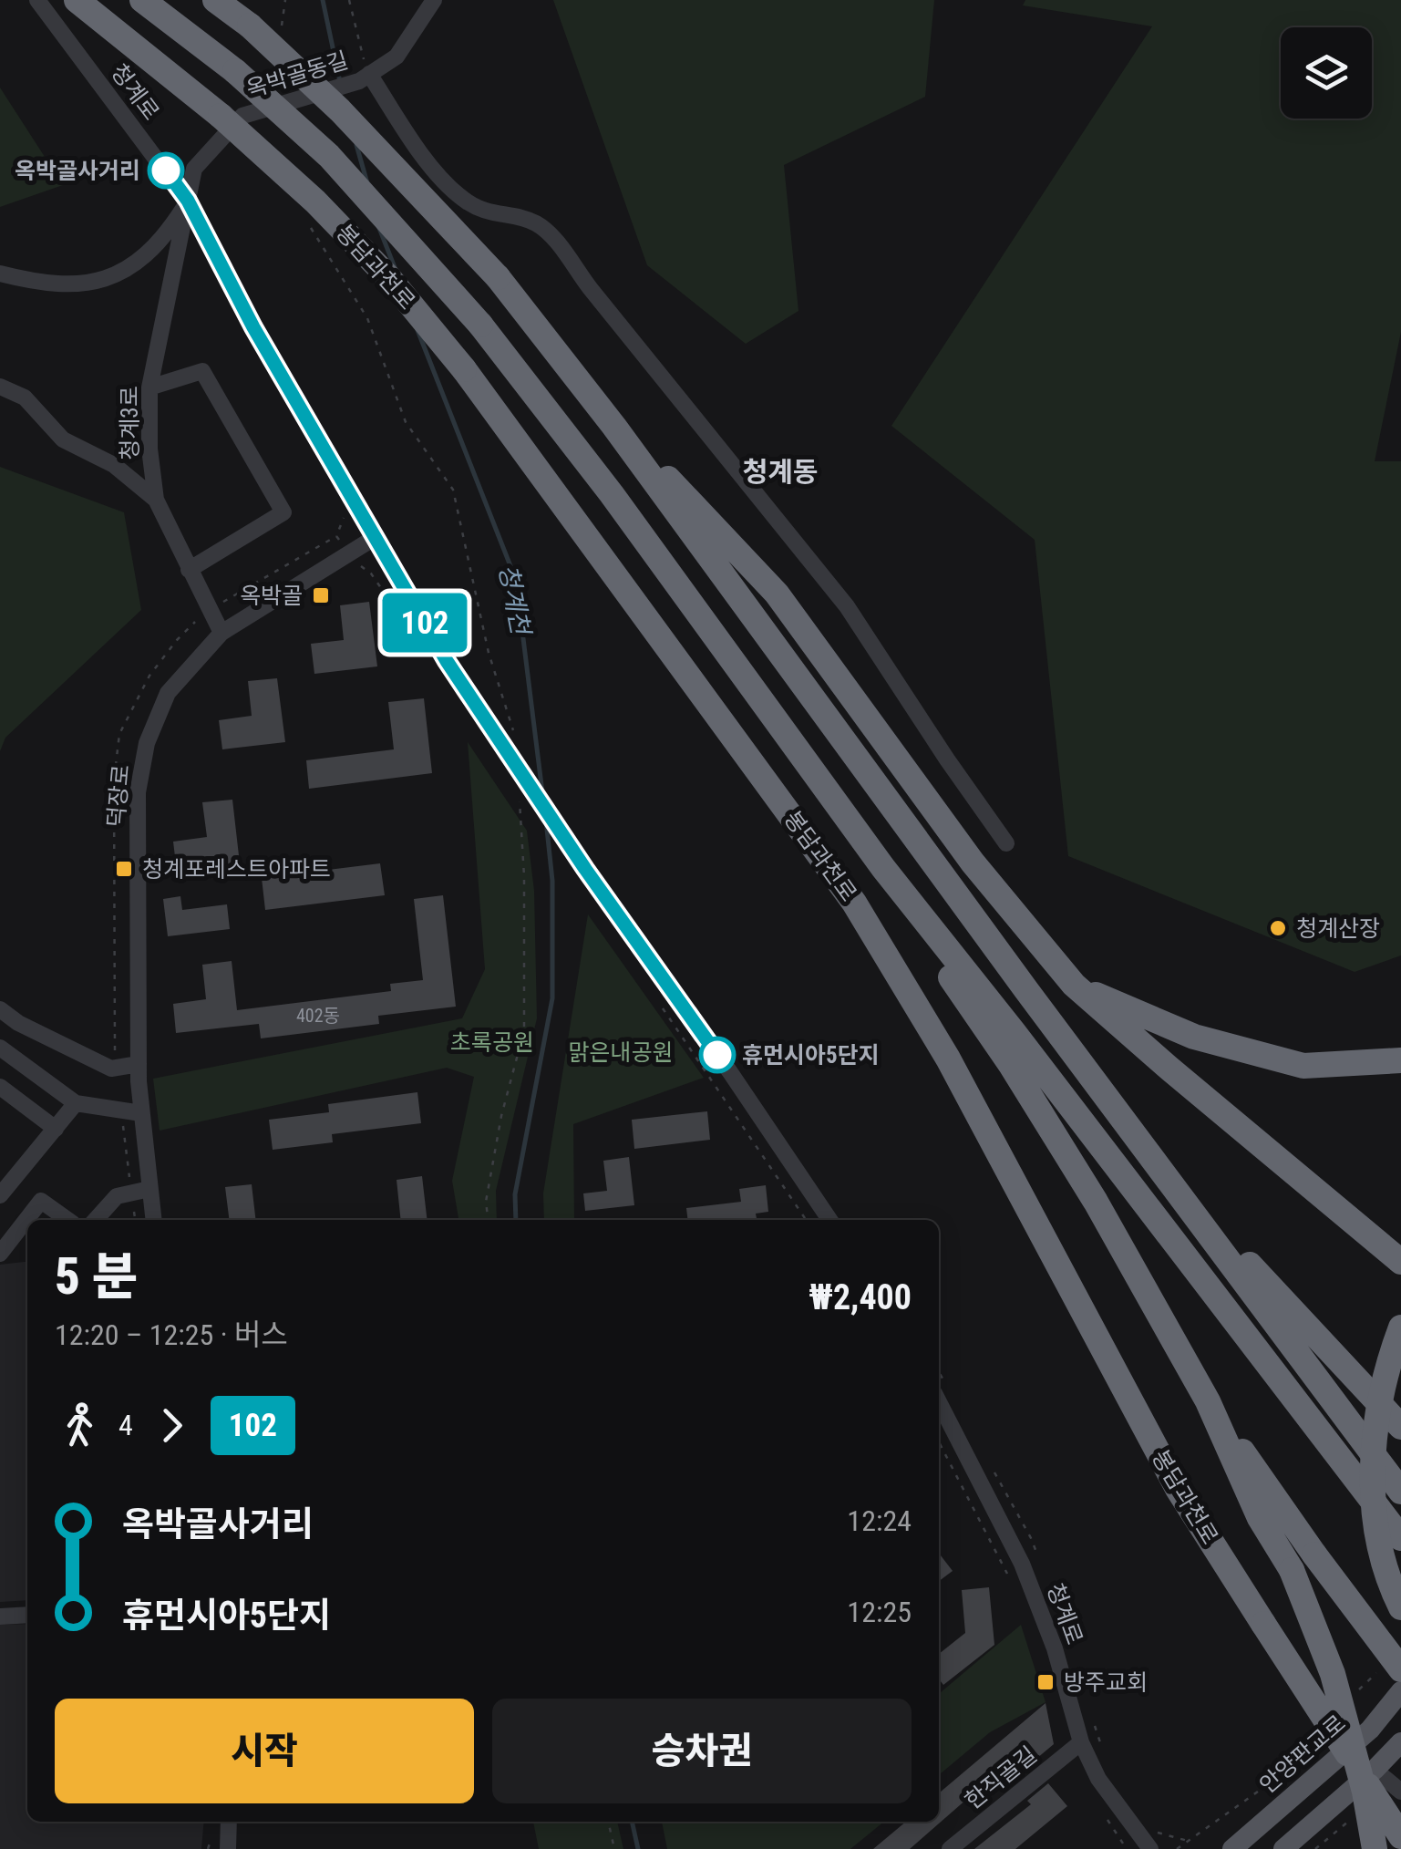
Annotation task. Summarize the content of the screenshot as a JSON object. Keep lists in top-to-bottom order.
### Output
{
  "streets": {
    "highway": ["봉담과천로"],
    "main road": ["안양판교로"],
    "street": [
      "옥박골동길",
      "청계로",
      "청계3로",
      "덕장로",
      "한직골길"
    ]
  },
  "crossings": [
    ["옥박골동길", "청계로"],
    ["옥박골동길", "봉담과천로"],
    ["옥박골동길", "청계3로"],
    ["청계로", "청계3로"],
    ["청계로", "덕장로"],
    ["청계로", "한직골길"],
    ["청계3로", "덕장로"]
  ],
  "districts": ["청계동"],
  "water": ["청계천"],
  "parks": ["초록공원", "맑은내공원"],
  "places": {
    "other": ["옥박골사거리", "청계산장", "휴먼시아5단지"],
    "transit": ["옥박골", "청계포레스트아파트", "방주교회"]
  },
  "lines": ["bus line 102"],
  "house_numbers": ["402동"],
  "page": {
    "on_map": "102",
    "heading": ["5 분", "12:20 – 12:25 · 버스", "₩2,400"],
    "legs": ["4", "102"],
    "list": [
      {
        "name": "옥박골사거리",
        "value": "12:24"
      },
      {
        "name": "휴먼시아5단지",
        "value": "12:25"
      }
    ],
    "buttons": ["시작", "승차권"]
  }
}
